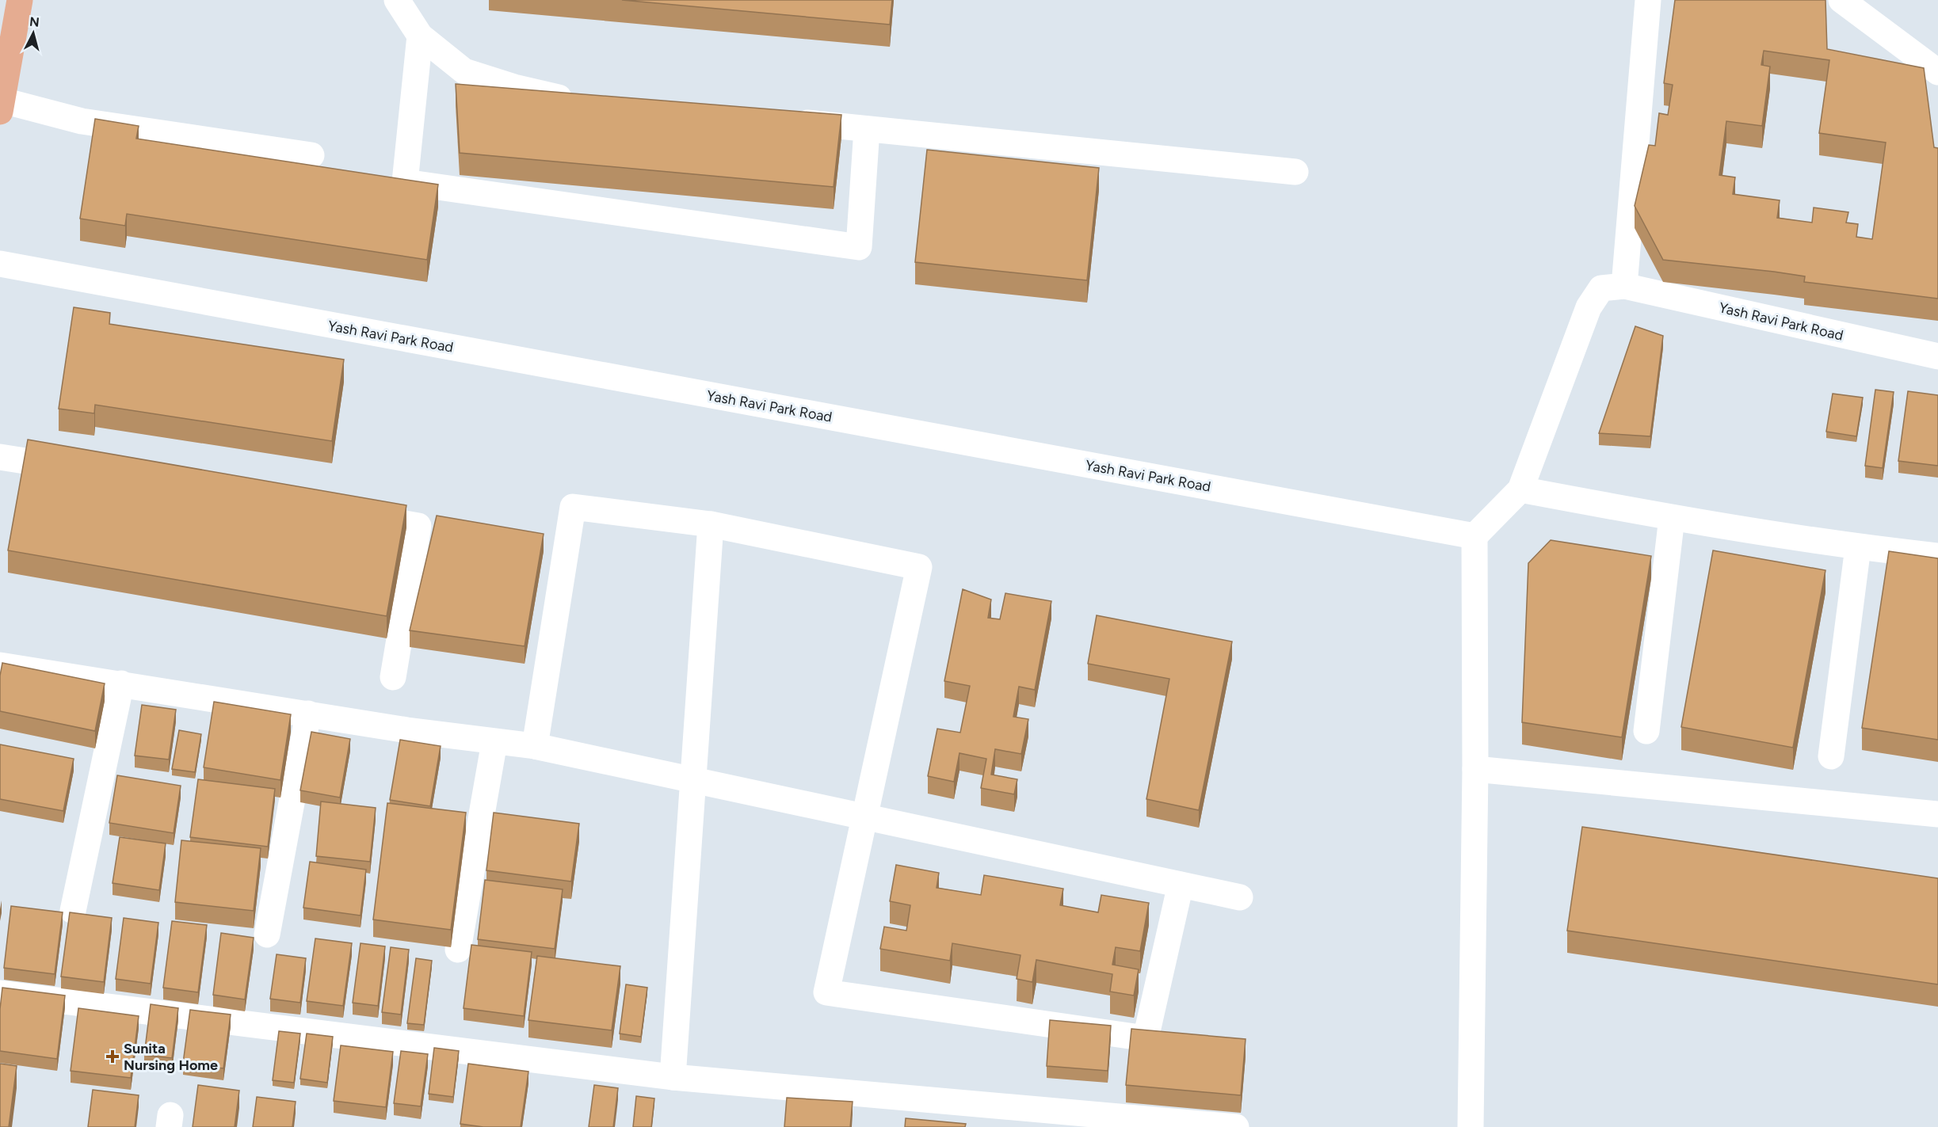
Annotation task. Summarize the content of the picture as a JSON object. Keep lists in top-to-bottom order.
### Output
{
  "streets": {
    "street": ["Yash Ravi Park Road"]
  },
  "places": {
    "health": ["Sunita Nursing Home"]
  },
  "north": "top"
}
